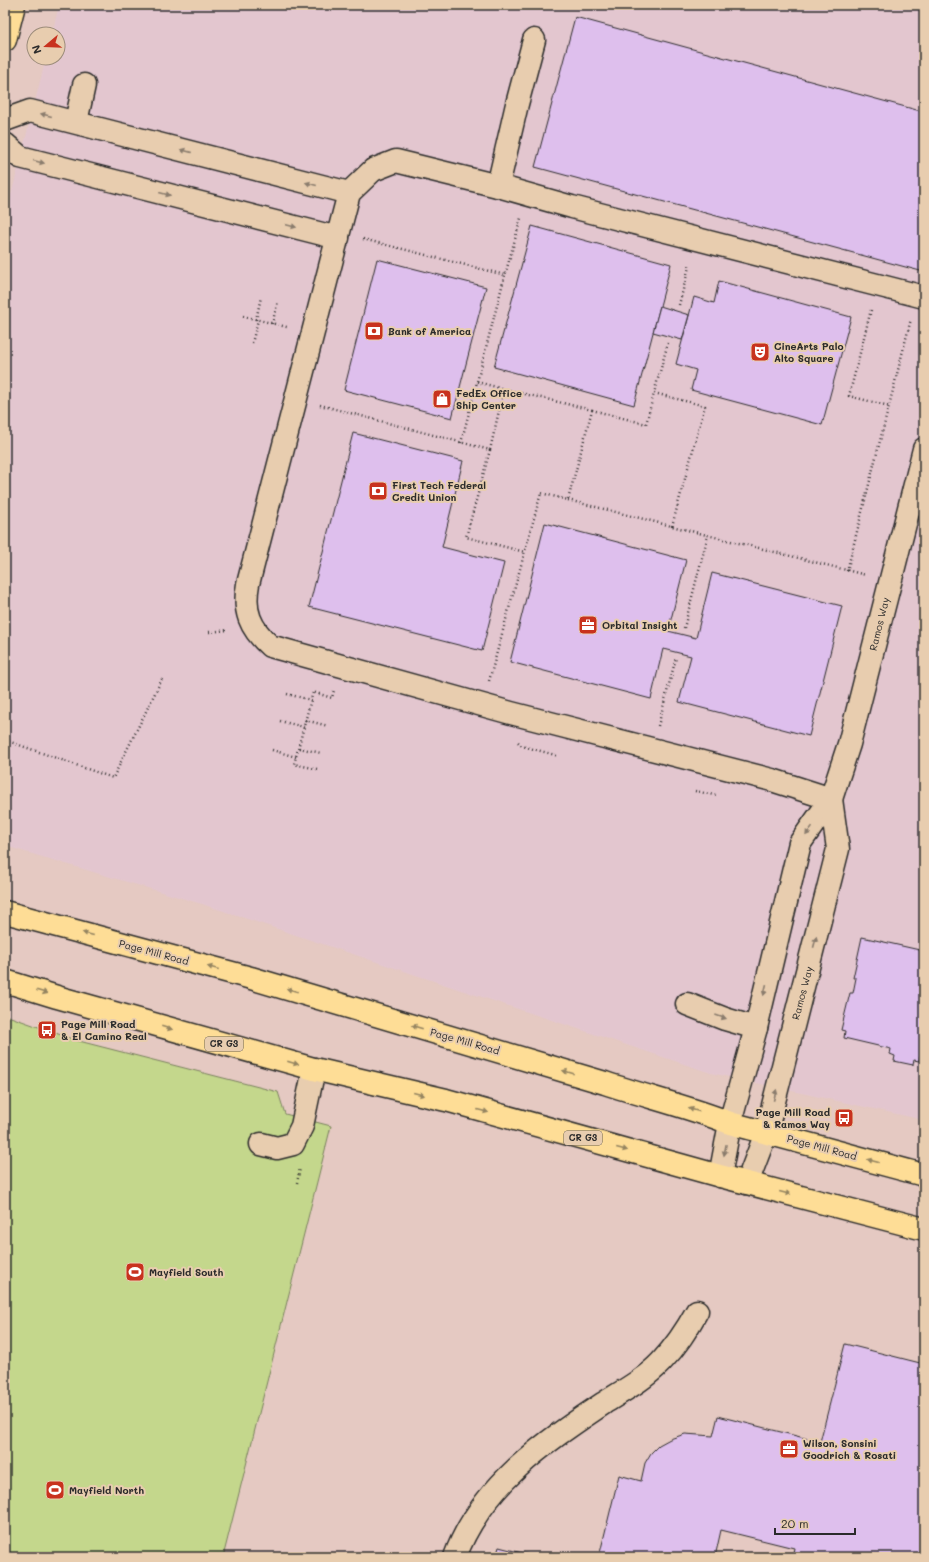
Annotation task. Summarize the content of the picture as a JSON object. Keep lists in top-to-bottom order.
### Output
{
  "streets": {
    "main road": ["Page Mill Road", "CR G3"],
    "lane": ["Ramos Way"]
  },
  "crossings": [
    ["Ramos Way", "Page Mill Road"],
    ["Ramos Way", "CR G3"]
  ],
  "places": {
    "bank": ["Bank of America", "First Tech Federal Credit Union"],
    "theatre": ["CineArts Palo Alto Square"],
    "shop": ["FedEx Office Ship Center"],
    "office": ["Orbital Insight", "Wilson, Sonsini Goodrich & Rosati"],
    "bus stop": ["Page Mill Road & El Camino Real", "Page Mill Road & Ramos Way"],
    "sports": ["Mayfield South", "Mayfield North"]
  },
  "scale_bar": "20 m",
  "north": "left"
}
